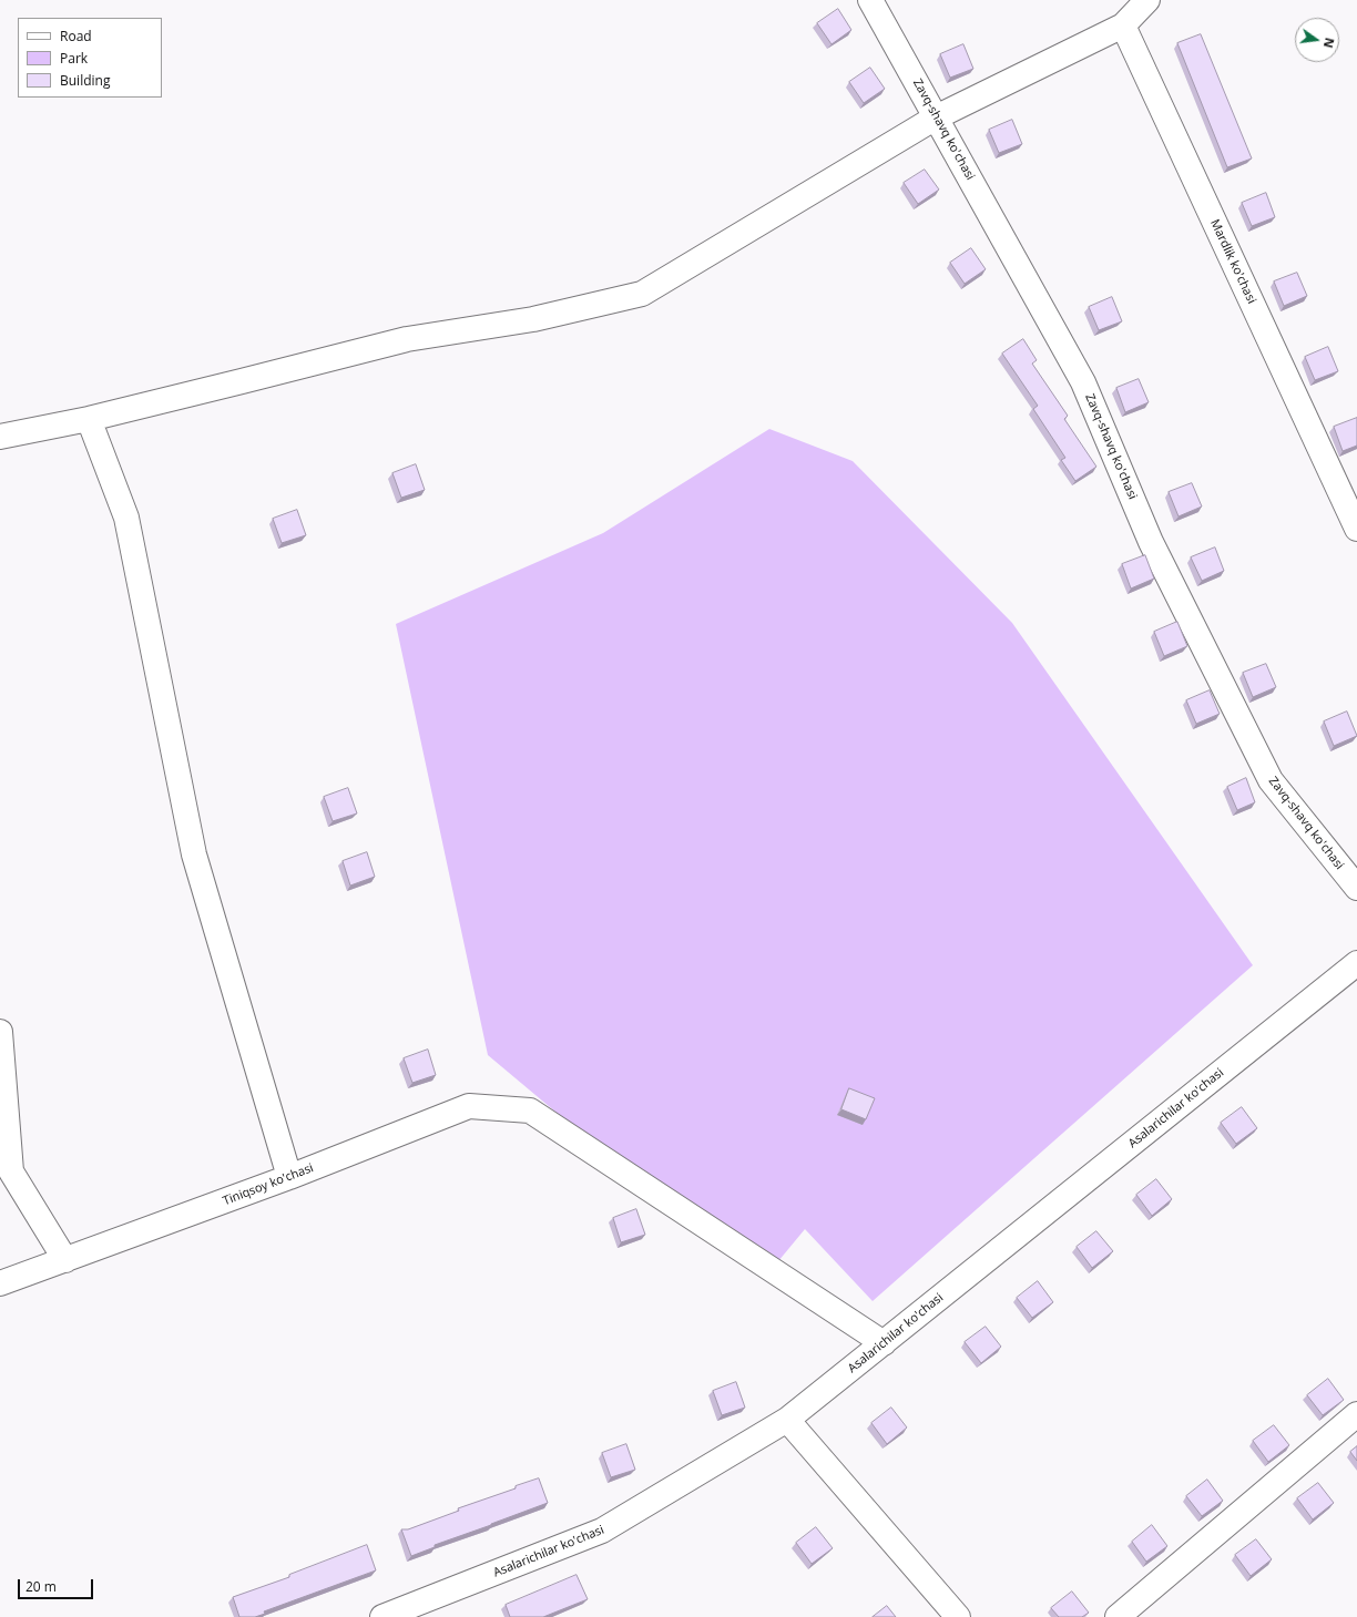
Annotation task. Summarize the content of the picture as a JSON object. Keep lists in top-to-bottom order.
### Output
{
  "streets": {
    "street": [
      "Zavq-shavq ko'chasi",
      "Mardlik ko'chasi",
      "Asalarichilar ko'chasi",
      "Tiniqsoy ko'chasi"
    ]
  },
  "crossings": [
    ["Asalarichilar ko'chasi", "Tiniqsoy ko'chasi"]
  ],
  "legend": ["Road", "Park", "Building"],
  "scale_bar": "20 m",
  "north": "right"
}
